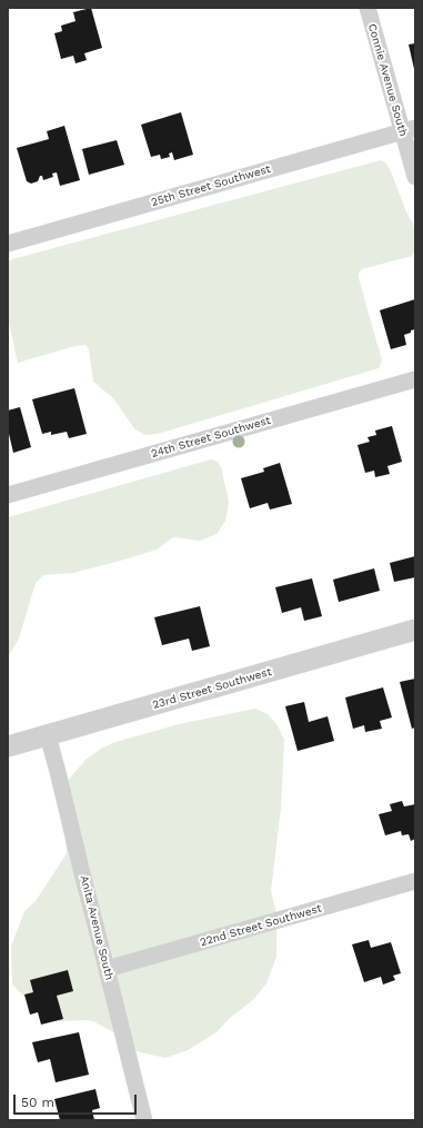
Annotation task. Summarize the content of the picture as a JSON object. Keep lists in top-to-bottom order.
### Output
{
  "streets": {
    "street": [
      "Connie Avenue South",
      "25th Street Southwest",
      "24th Street Southwest",
      "23rd Street Southwest",
      "22nd Street Southwest",
      "Anita Avenue South"
    ]
  },
  "crossings": [
    ["Connie Avenue South", "25th Street Southwest"],
    ["23rd Street Southwest", "Anita Avenue South"],
    ["22nd Street Southwest", "Anita Avenue South"]
  ],
  "scale_bar": "50 m"
}
